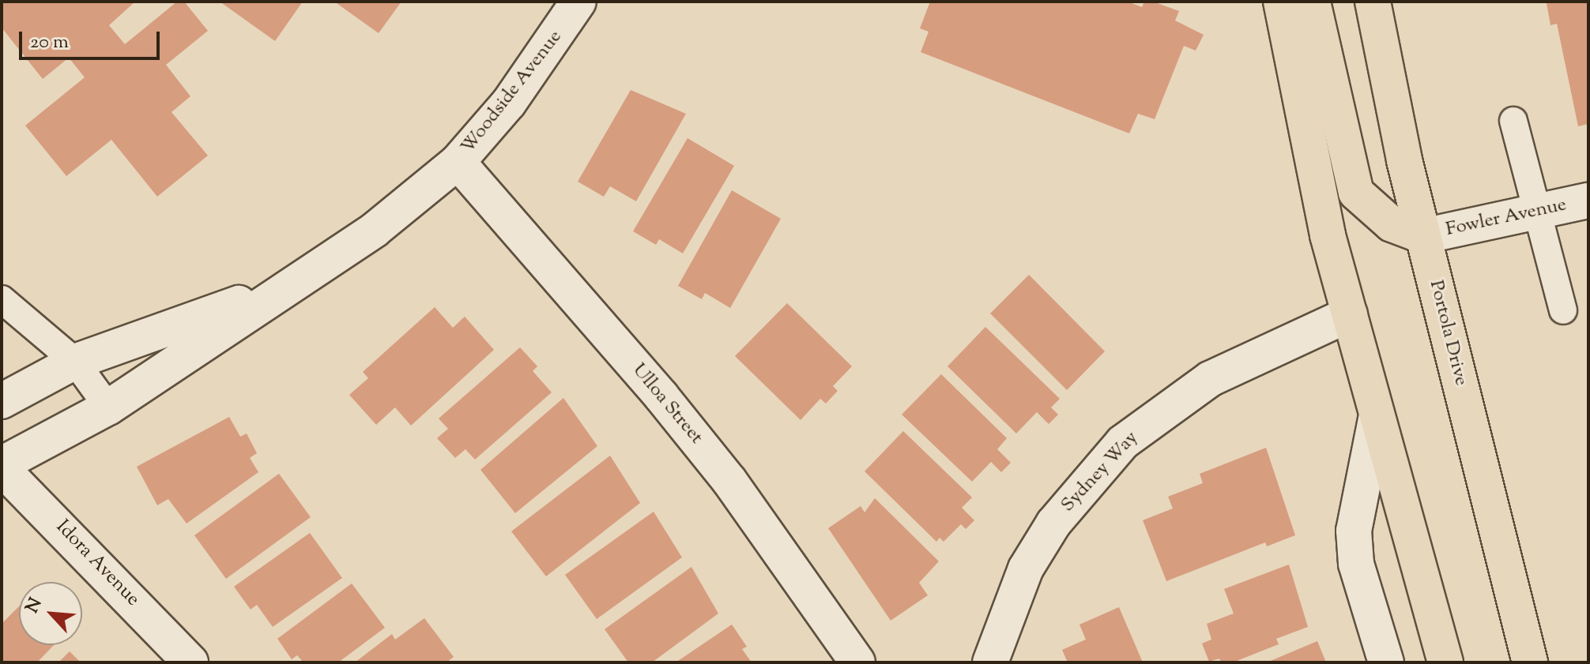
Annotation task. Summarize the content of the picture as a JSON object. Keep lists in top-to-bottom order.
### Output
{
  "streets": {
    "main road": ["Portola Drive"],
    "street": [
      "Woodside Avenue",
      "Fowler Avenue",
      "Ulloa Street",
      "Sydney Way",
      "Idora Avenue"
    ]
  },
  "crossings": [
    ["Woodside Avenue", "Ulloa Street"],
    ["Woodside Avenue", "Idora Avenue"],
    ["Fowler Avenue", "Portola Drive"]
  ],
  "scale_bar": "20 m",
  "north": "top left"
}
